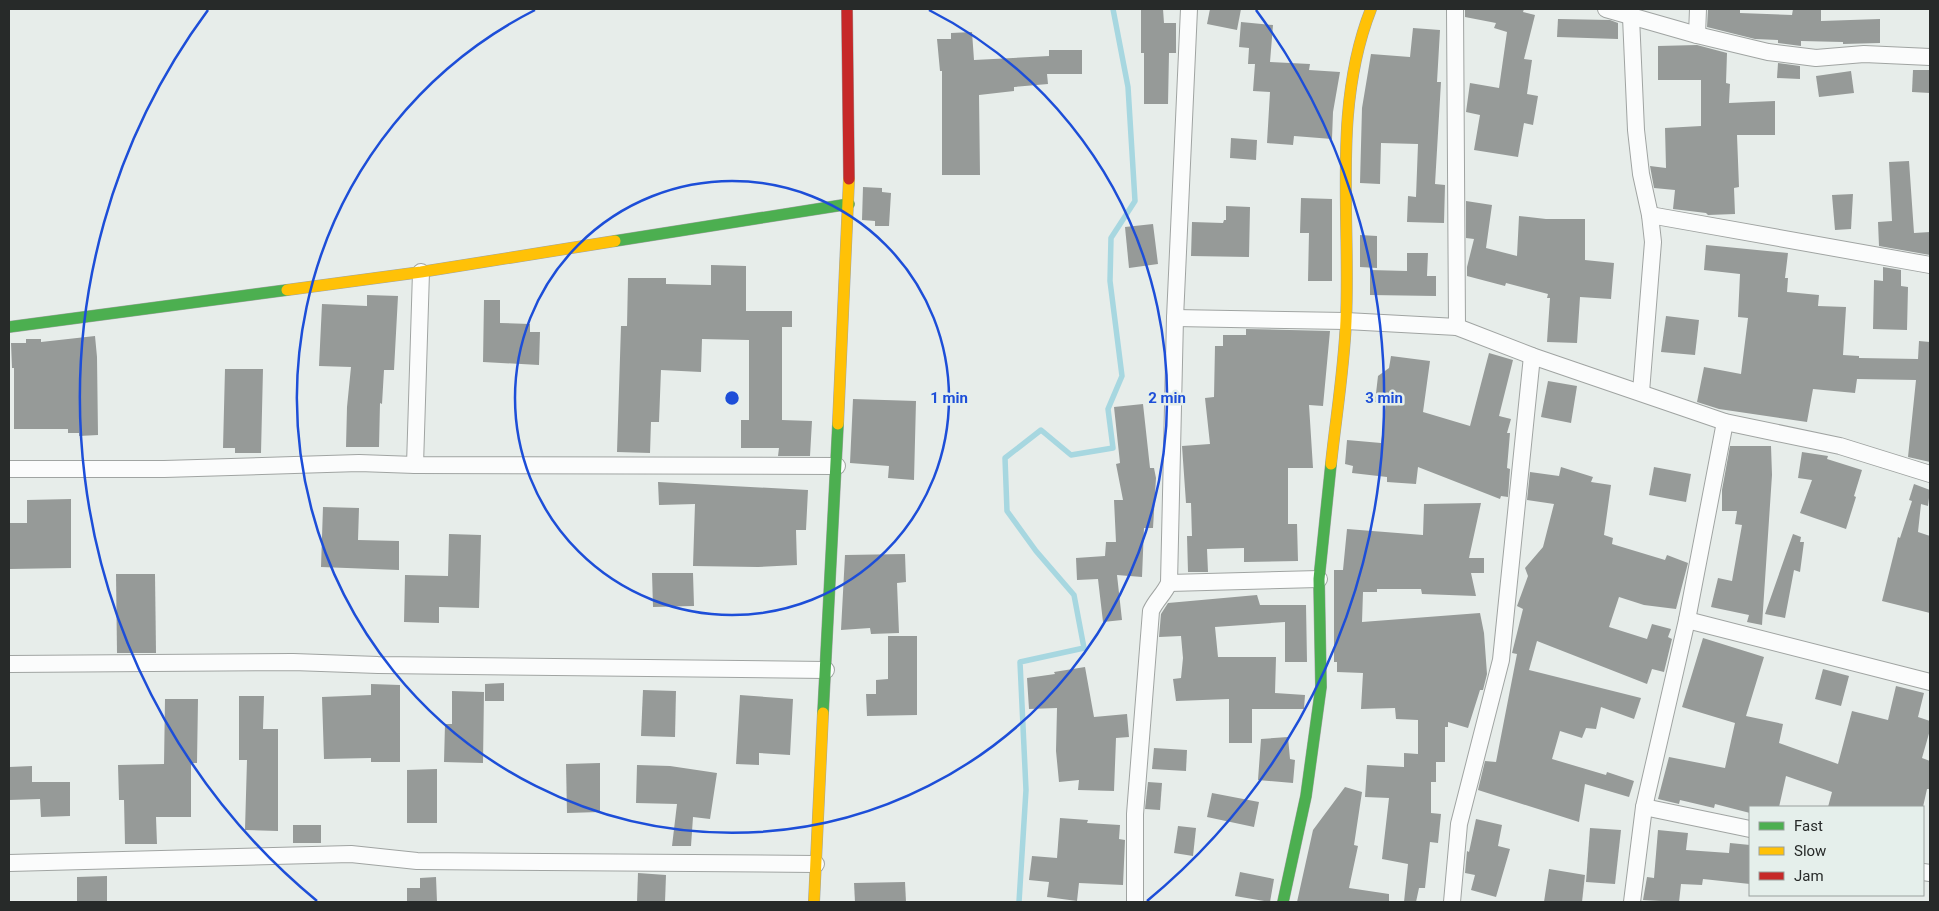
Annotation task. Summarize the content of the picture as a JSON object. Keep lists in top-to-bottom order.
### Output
{
  "legend": ["Fast", "Slow", "Jam"],
  "rings": ["1 min", "2 min", "3 min"]
}
